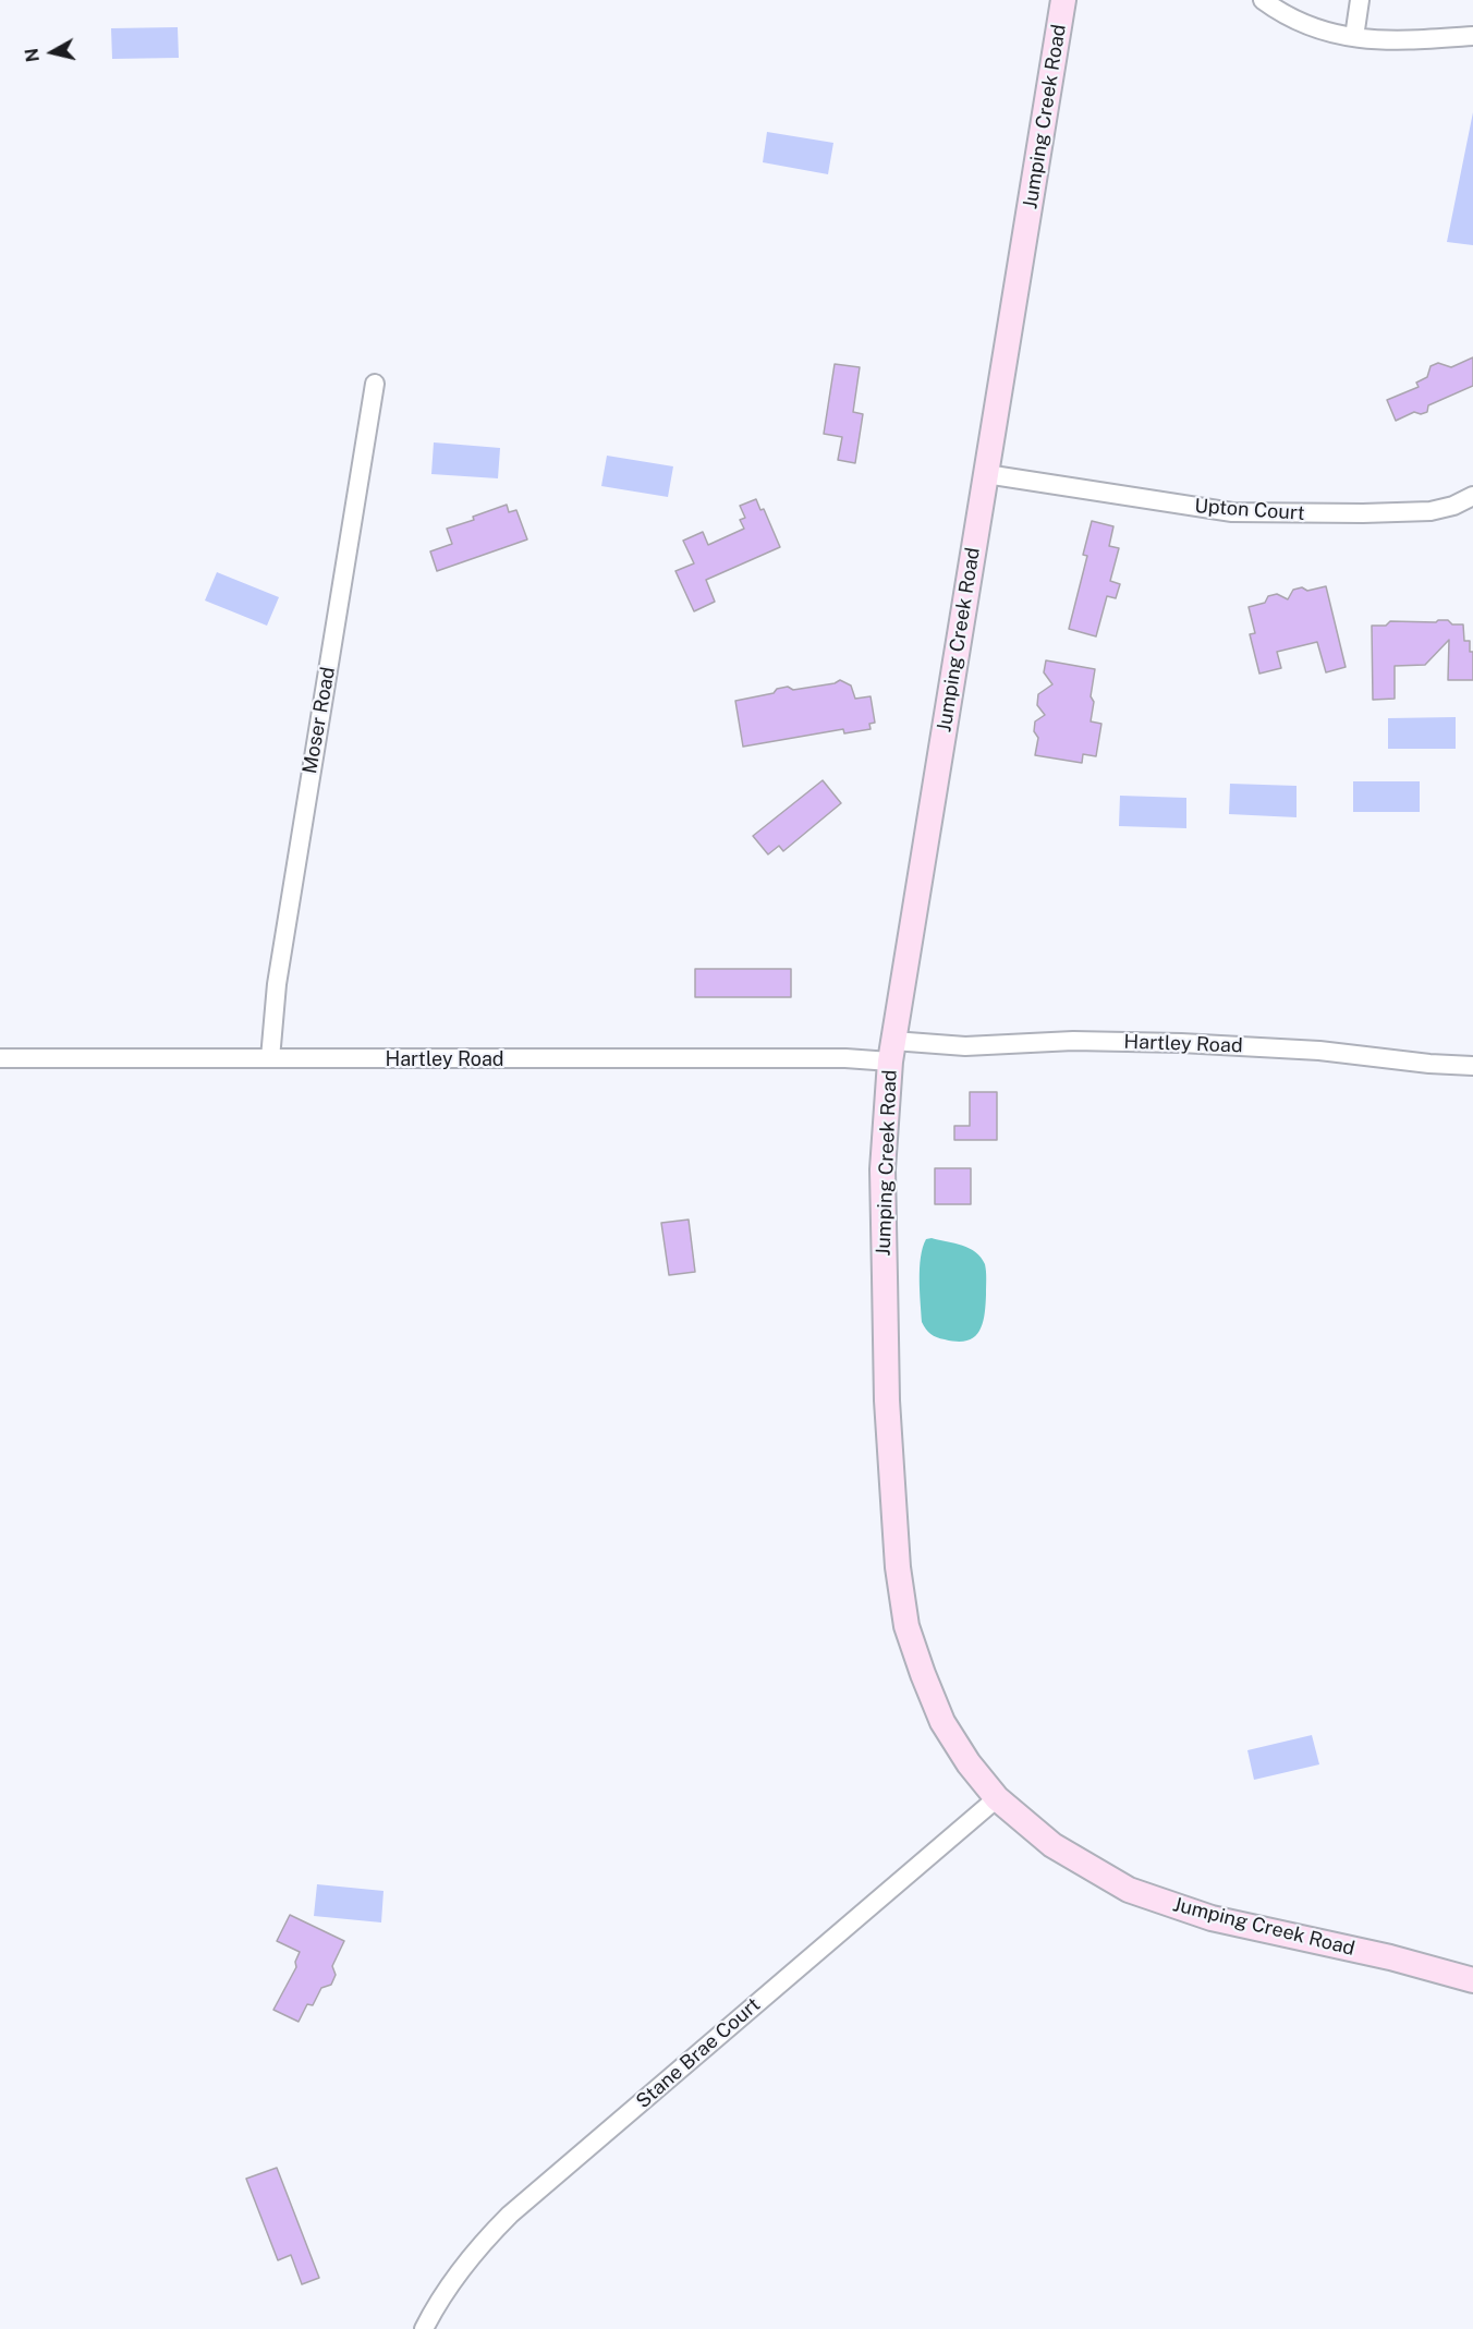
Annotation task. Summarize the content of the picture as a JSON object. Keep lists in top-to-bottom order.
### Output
{
  "streets": {
    "main road": ["Jumping Creek Road"],
    "street": [
      "Upton Court",
      "Moser Road",
      "Hartley Road",
      "Stane Brae Court"
    ]
  },
  "crossings": [
    ["Jumping Creek Road", "Upton Court"],
    ["Jumping Creek Road", "Hartley Road"],
    ["Jumping Creek Road", "Stane Brae Court"],
    ["Moser Road", "Hartley Road"]
  ],
  "north": "left"
}
